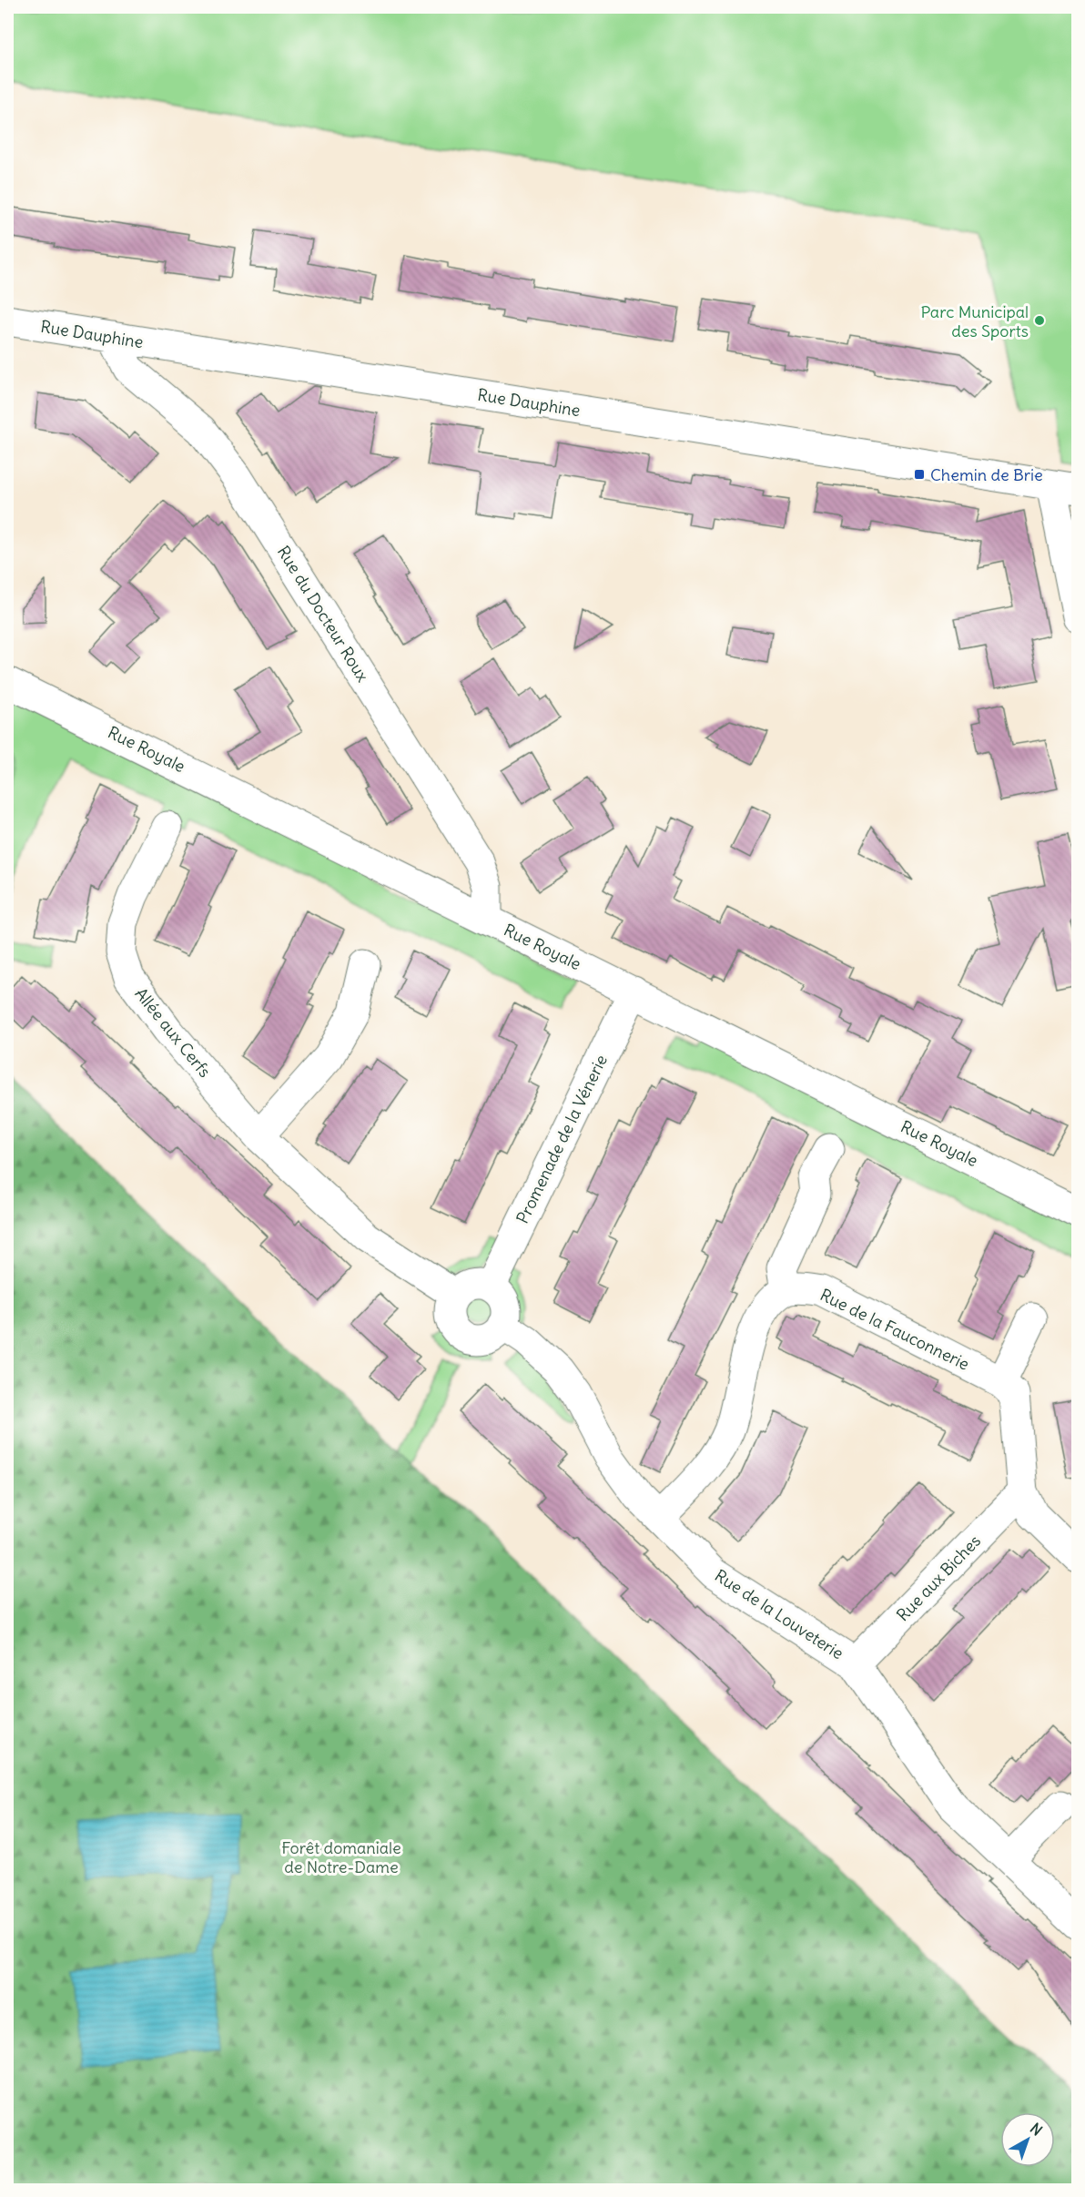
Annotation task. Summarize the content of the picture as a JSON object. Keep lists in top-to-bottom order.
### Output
{
  "streets": {
    "street": [
      "Rue Dauphine",
      "Rue du Docteur Roux",
      "Rue Royale",
      "Allée aux Cerfs",
      "Promenade de la Vénerie",
      "Rue de la Fauconnerie",
      "Rue aux Biches",
      "Rue de la Louveterie"
    ]
  },
  "crossings": [
    ["Rue Dauphine", "Rue du Docteur Roux"],
    ["Rue du Docteur Roux", "Rue Royale"],
    ["Rue Royale", "Promenade de la Vénerie"],
    ["Allée aux Cerfs", "Promenade de la Vénerie"],
    ["Allée aux Cerfs", "Rue de la Louveterie"],
    ["Promenade de la Vénerie", "Rue de la Louveterie"],
    ["Rue aux Biches", "Rue de la Louveterie"]
  ],
  "parks": ["Forêt domaniale de Notre-Dame"],
  "places": {
    "other": ["Parc Municipal des Sports"],
    "transit": ["Chemin de Brie"]
  },
  "north": "top right"
}
